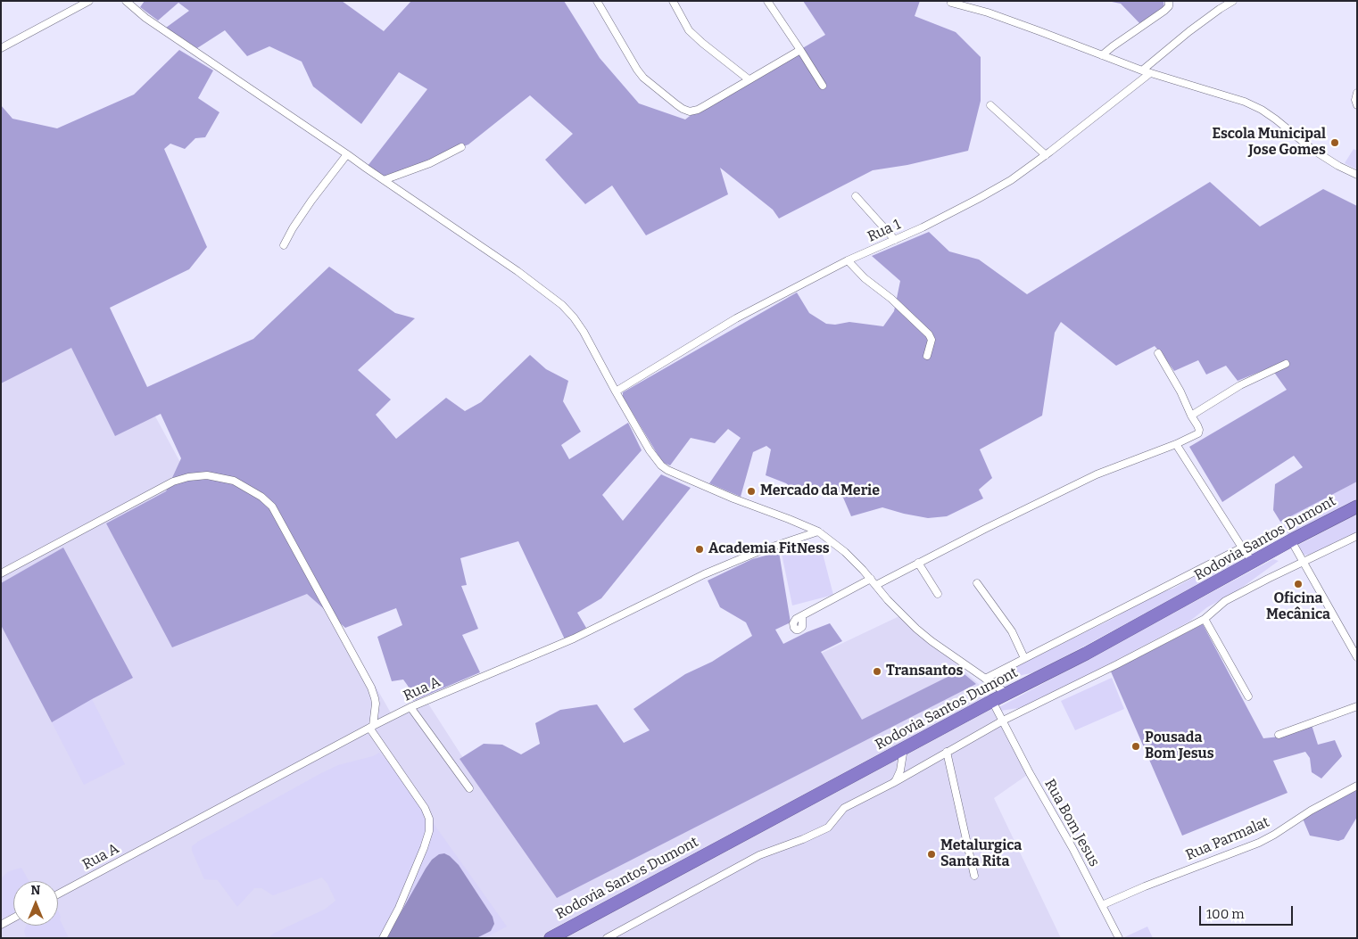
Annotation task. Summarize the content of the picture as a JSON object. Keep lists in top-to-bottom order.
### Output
{
  "streets": {
    "highway": ["Rodovia Santos Dumont"],
    "street": [
      "Rua 1",
      "Rua A",
      "Rua Bom Jesus",
      "Rua Parmalat"
    ]
  },
  "crossings": [
    ["Rodovia Santos Dumont", "Rua Bom Jesus"],
    ["Rua Bom Jesus", "Rua Parmalat"]
  ],
  "places": [
    "Escola Municipal Jose Gomes",
    "Mercado da Merie",
    "Academia FitNess",
    "Oficina Mecânica",
    "Transantos",
    "Pousada Bom Jesus",
    "Metalurgica Santa Rita"
  ],
  "scale_bar": "100 m",
  "north": "top"
}
